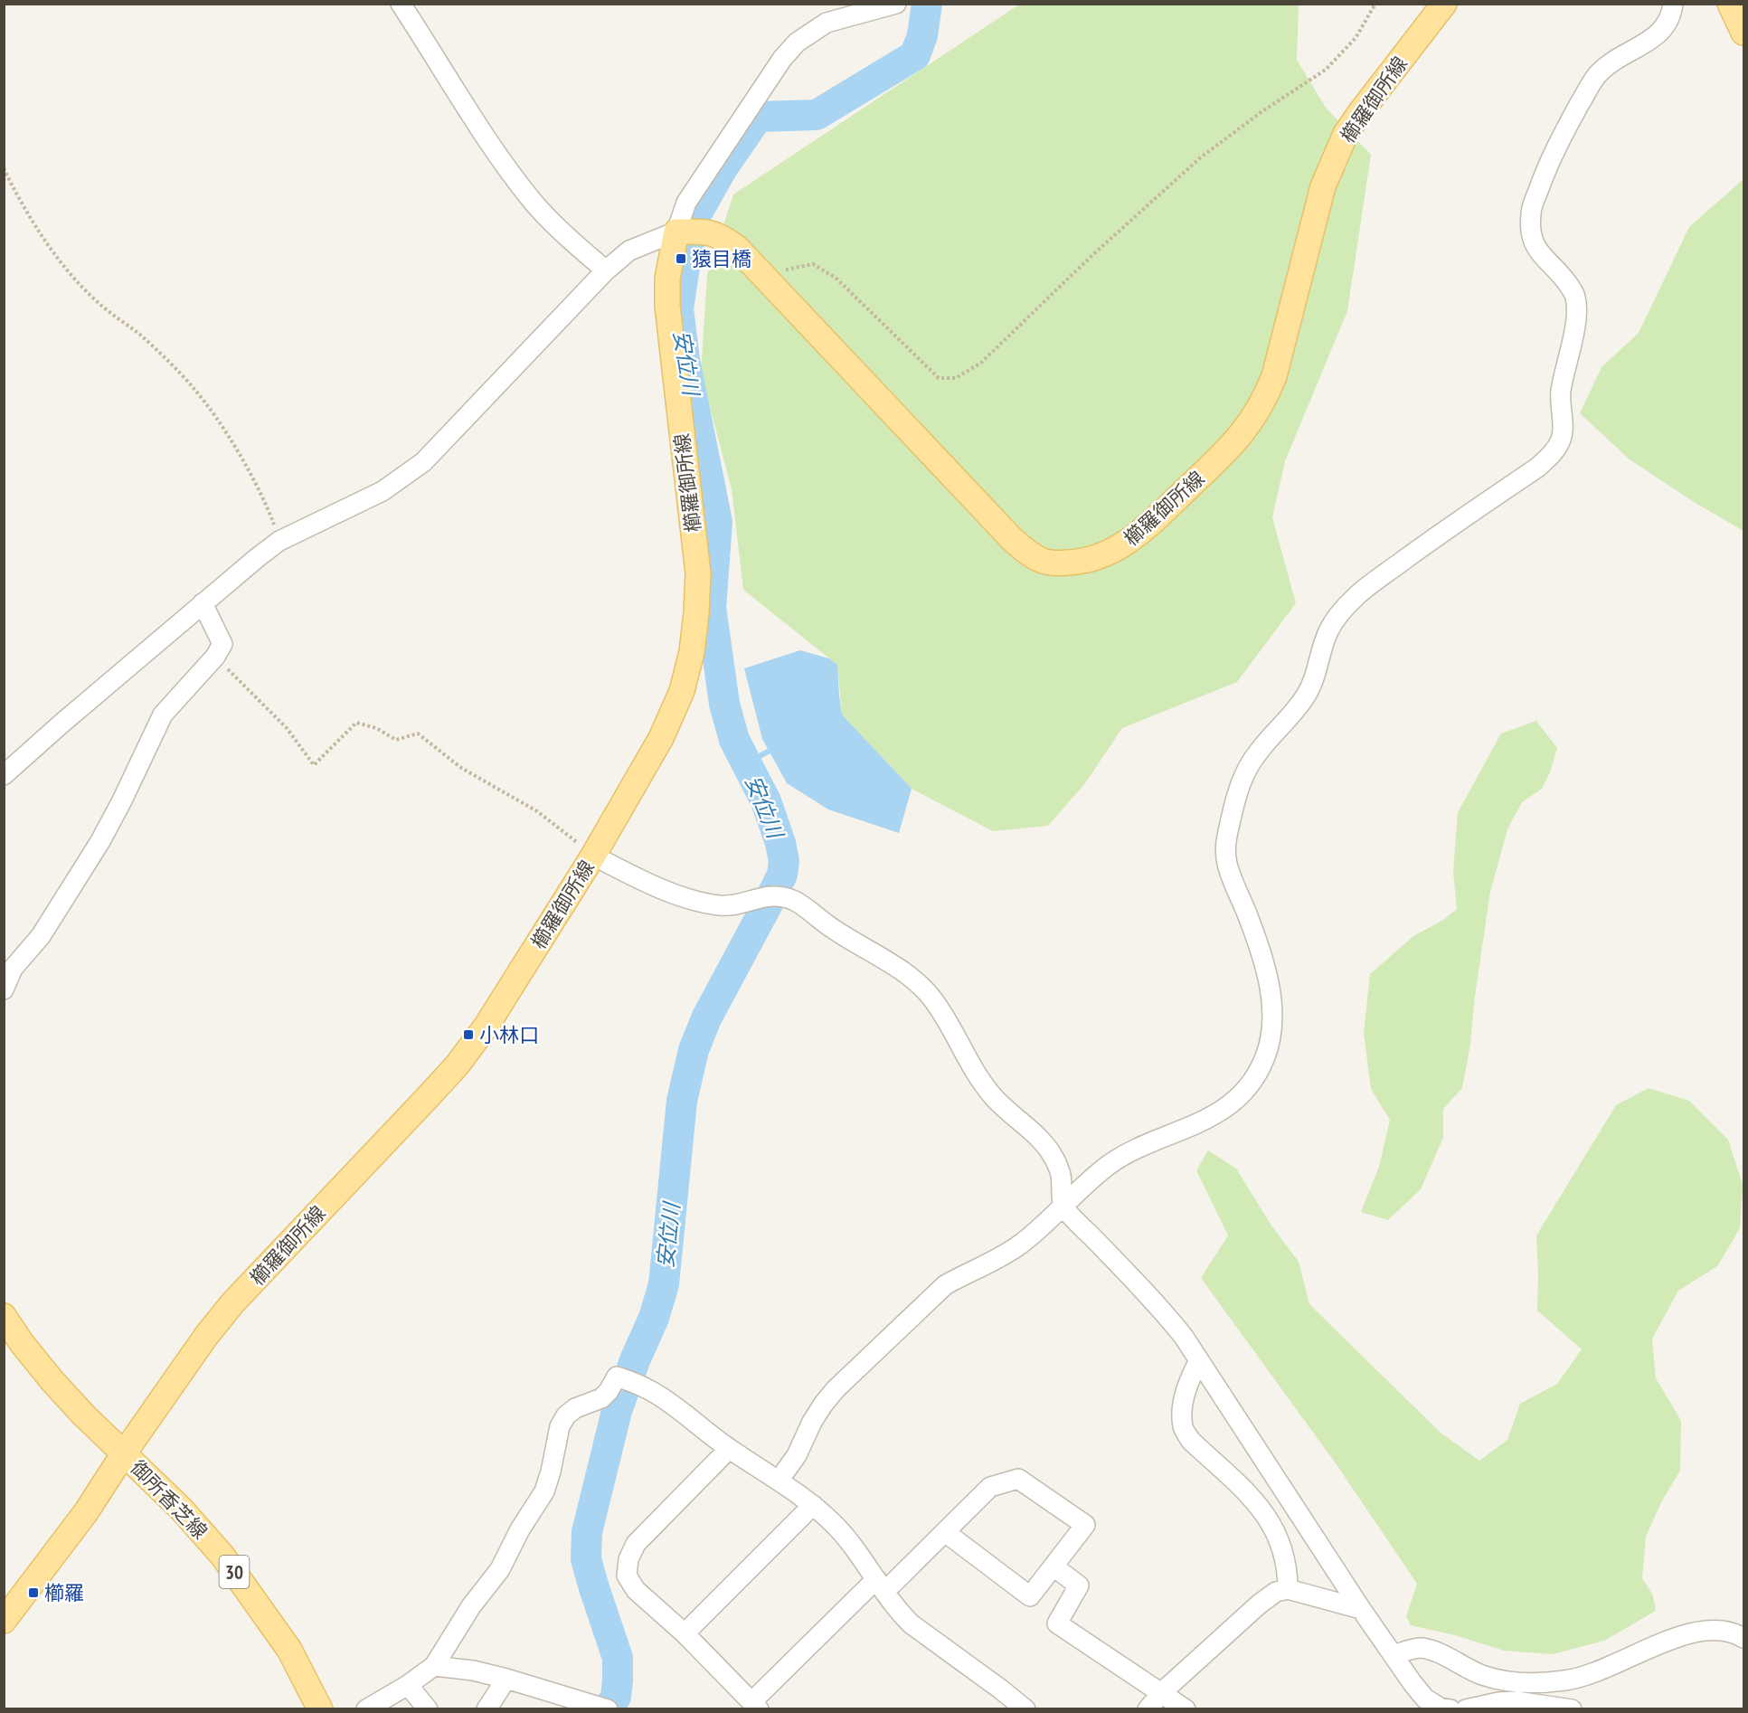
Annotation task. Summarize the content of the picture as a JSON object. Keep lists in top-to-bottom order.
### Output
{
  "streets": {
    "main road": ["櫛羅御所線", "御所香芝線", "30"]
  },
  "crossings": [
    ["櫛羅御所線", "御所香芝線"]
  ],
  "water": ["安位川"],
  "places": {
    "transit": ["猿目橋", "小林口", "櫛羅"]
  }
}
